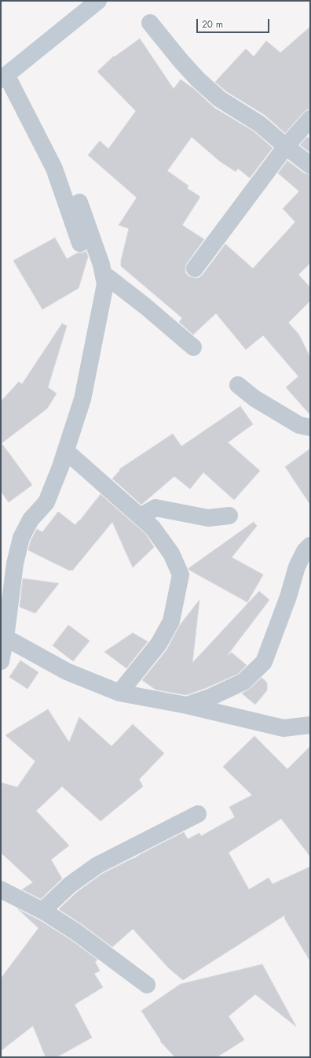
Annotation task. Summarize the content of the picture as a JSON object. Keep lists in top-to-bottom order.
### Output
{
  "scale_bar": "20 m"
}
